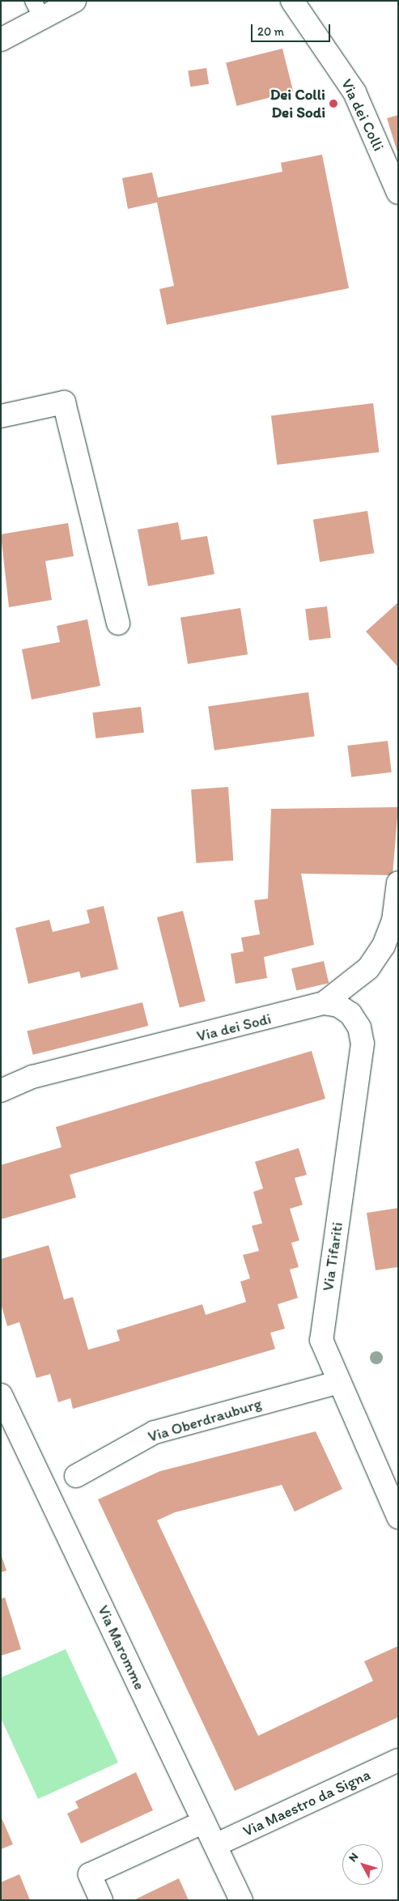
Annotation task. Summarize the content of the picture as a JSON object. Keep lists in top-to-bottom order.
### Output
{
  "streets": {
    "street": [
      "Via dei Colli",
      "Via dei Sodi",
      "Via Tifariti",
      "Via Oberdrauburg",
      "Via Maromme",
      "Via Maestro da Signa"
    ]
  },
  "crossings": [
    ["Via dei Sodi", "Via Tifariti"],
    ["Via Tifariti", "Via Oberdrauburg"],
    ["Via Maromme", "Via Maestro da Signa"]
  ],
  "places": ["Dei Colli Dei Sodi"],
  "scale_bar": "20 m",
  "north": "top left"
}
